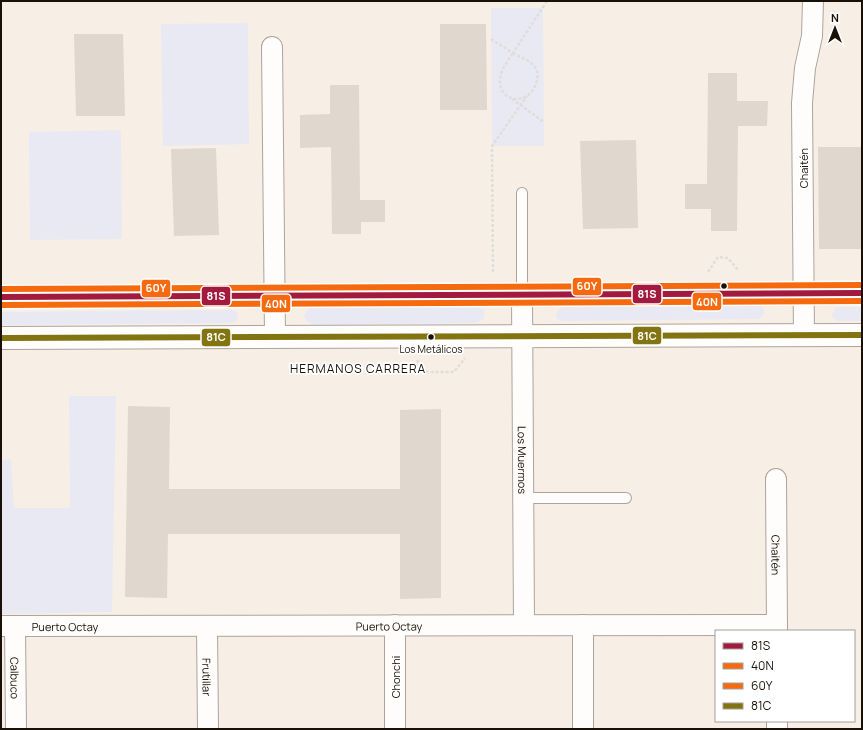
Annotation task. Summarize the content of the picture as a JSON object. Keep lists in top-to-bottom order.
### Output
{
  "streets": {
    "street": [
      "Chaitén",
      "Los Muermos",
      "Puerto Octay",
      "Frutillar",
      "Chonchi",
      "Calbuco"
    ]
  },
  "crossings": [
    ["Chaitén", "Puerto Octay"],
    ["Los Muermos", "Puerto Octay"],
    ["Puerto Octay", "Frutillar"],
    ["Puerto Octay", "Chonchi"],
    ["Puerto Octay", "Calbuco"]
  ],
  "districts": ["HERMANOS CARRERA"],
  "places": ["Los Metálicos"],
  "lines": [
    "transit line 60Y",
    "transit line 81S",
    "transit line 40N",
    "transit line 81C"
  ],
  "legend": [
    "81S",
    "40N",
    "60Y",
    "81C"
  ],
  "north": "top"
}
